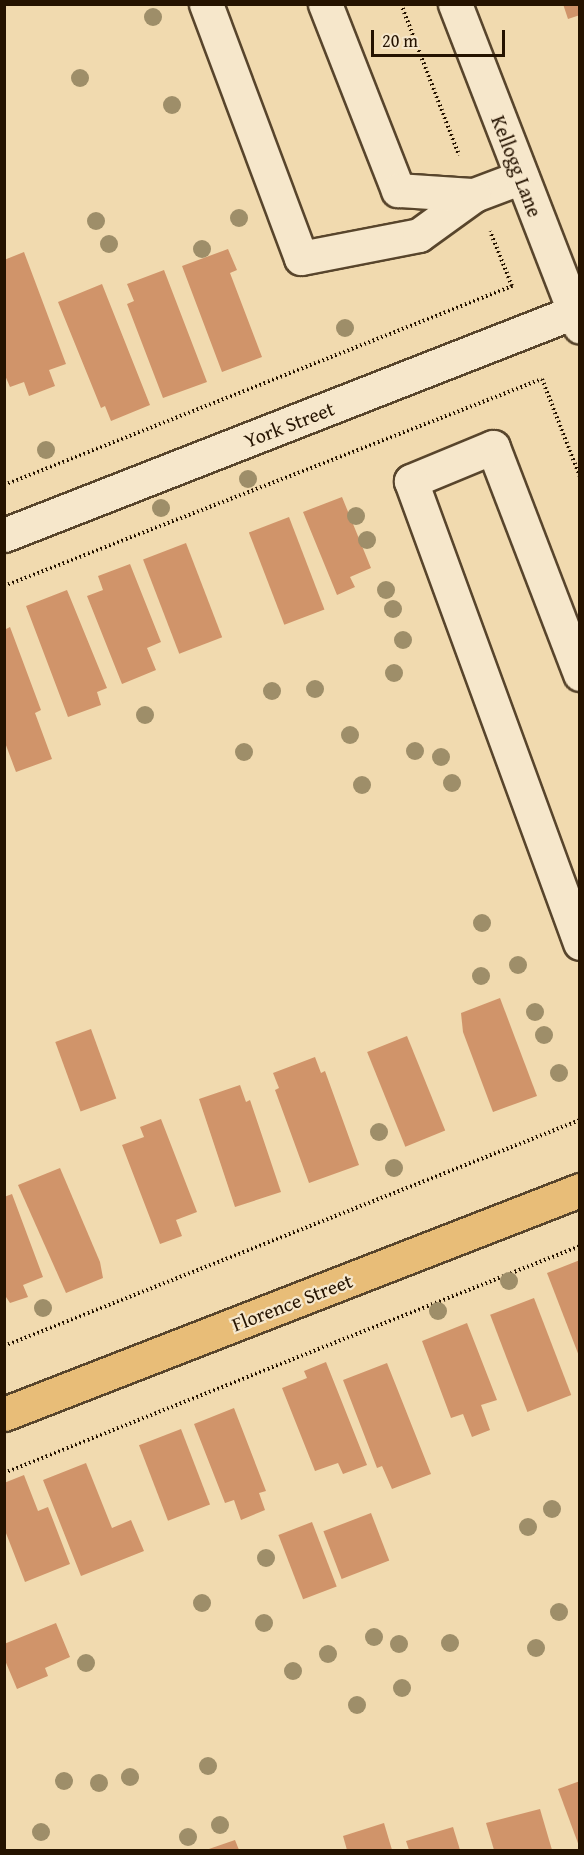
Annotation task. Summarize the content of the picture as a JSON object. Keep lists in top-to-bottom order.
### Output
{
  "streets": {
    "main road": ["Florence Street"],
    "street": ["Kellogg Lane", "York Street"]
  },
  "crossings": [
    ["Kellogg Lane", "York Street"]
  ],
  "scale_bar": "20 m"
}
